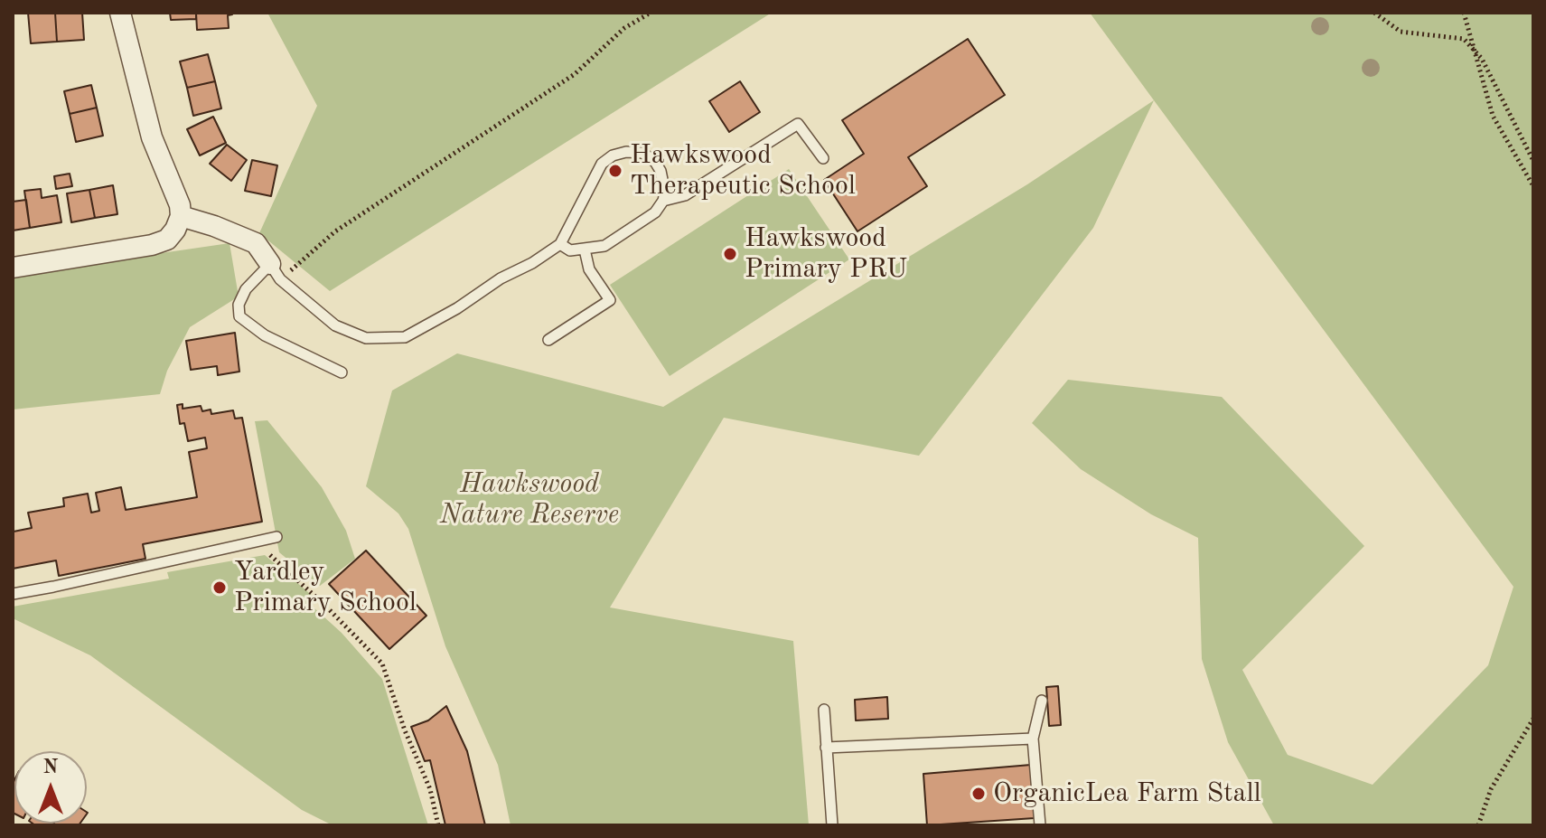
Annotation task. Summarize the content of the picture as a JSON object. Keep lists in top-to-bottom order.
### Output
{
  "parks": ["Hawkswood Nature Reserve"],
  "places": [
    "Hawkswood Therapeutic School",
    "Hawkswood Primary PRU",
    "Yardley Primary School",
    "OrganicLea Farm Stall"
  ],
  "north": "top"
}
